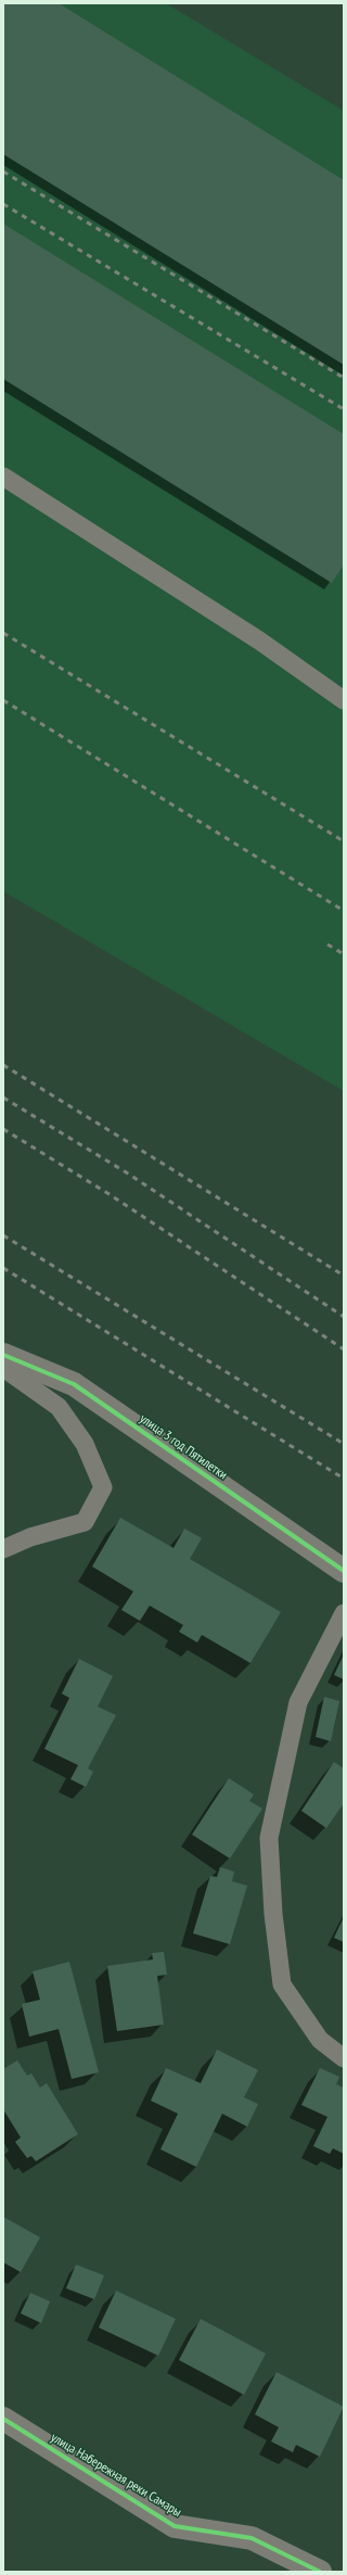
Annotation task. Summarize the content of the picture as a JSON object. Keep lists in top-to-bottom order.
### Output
{
  "streets": {
    "street": ["улица 3 год Пятилетки", "улица Набережная реки Самары"]
  }
}
